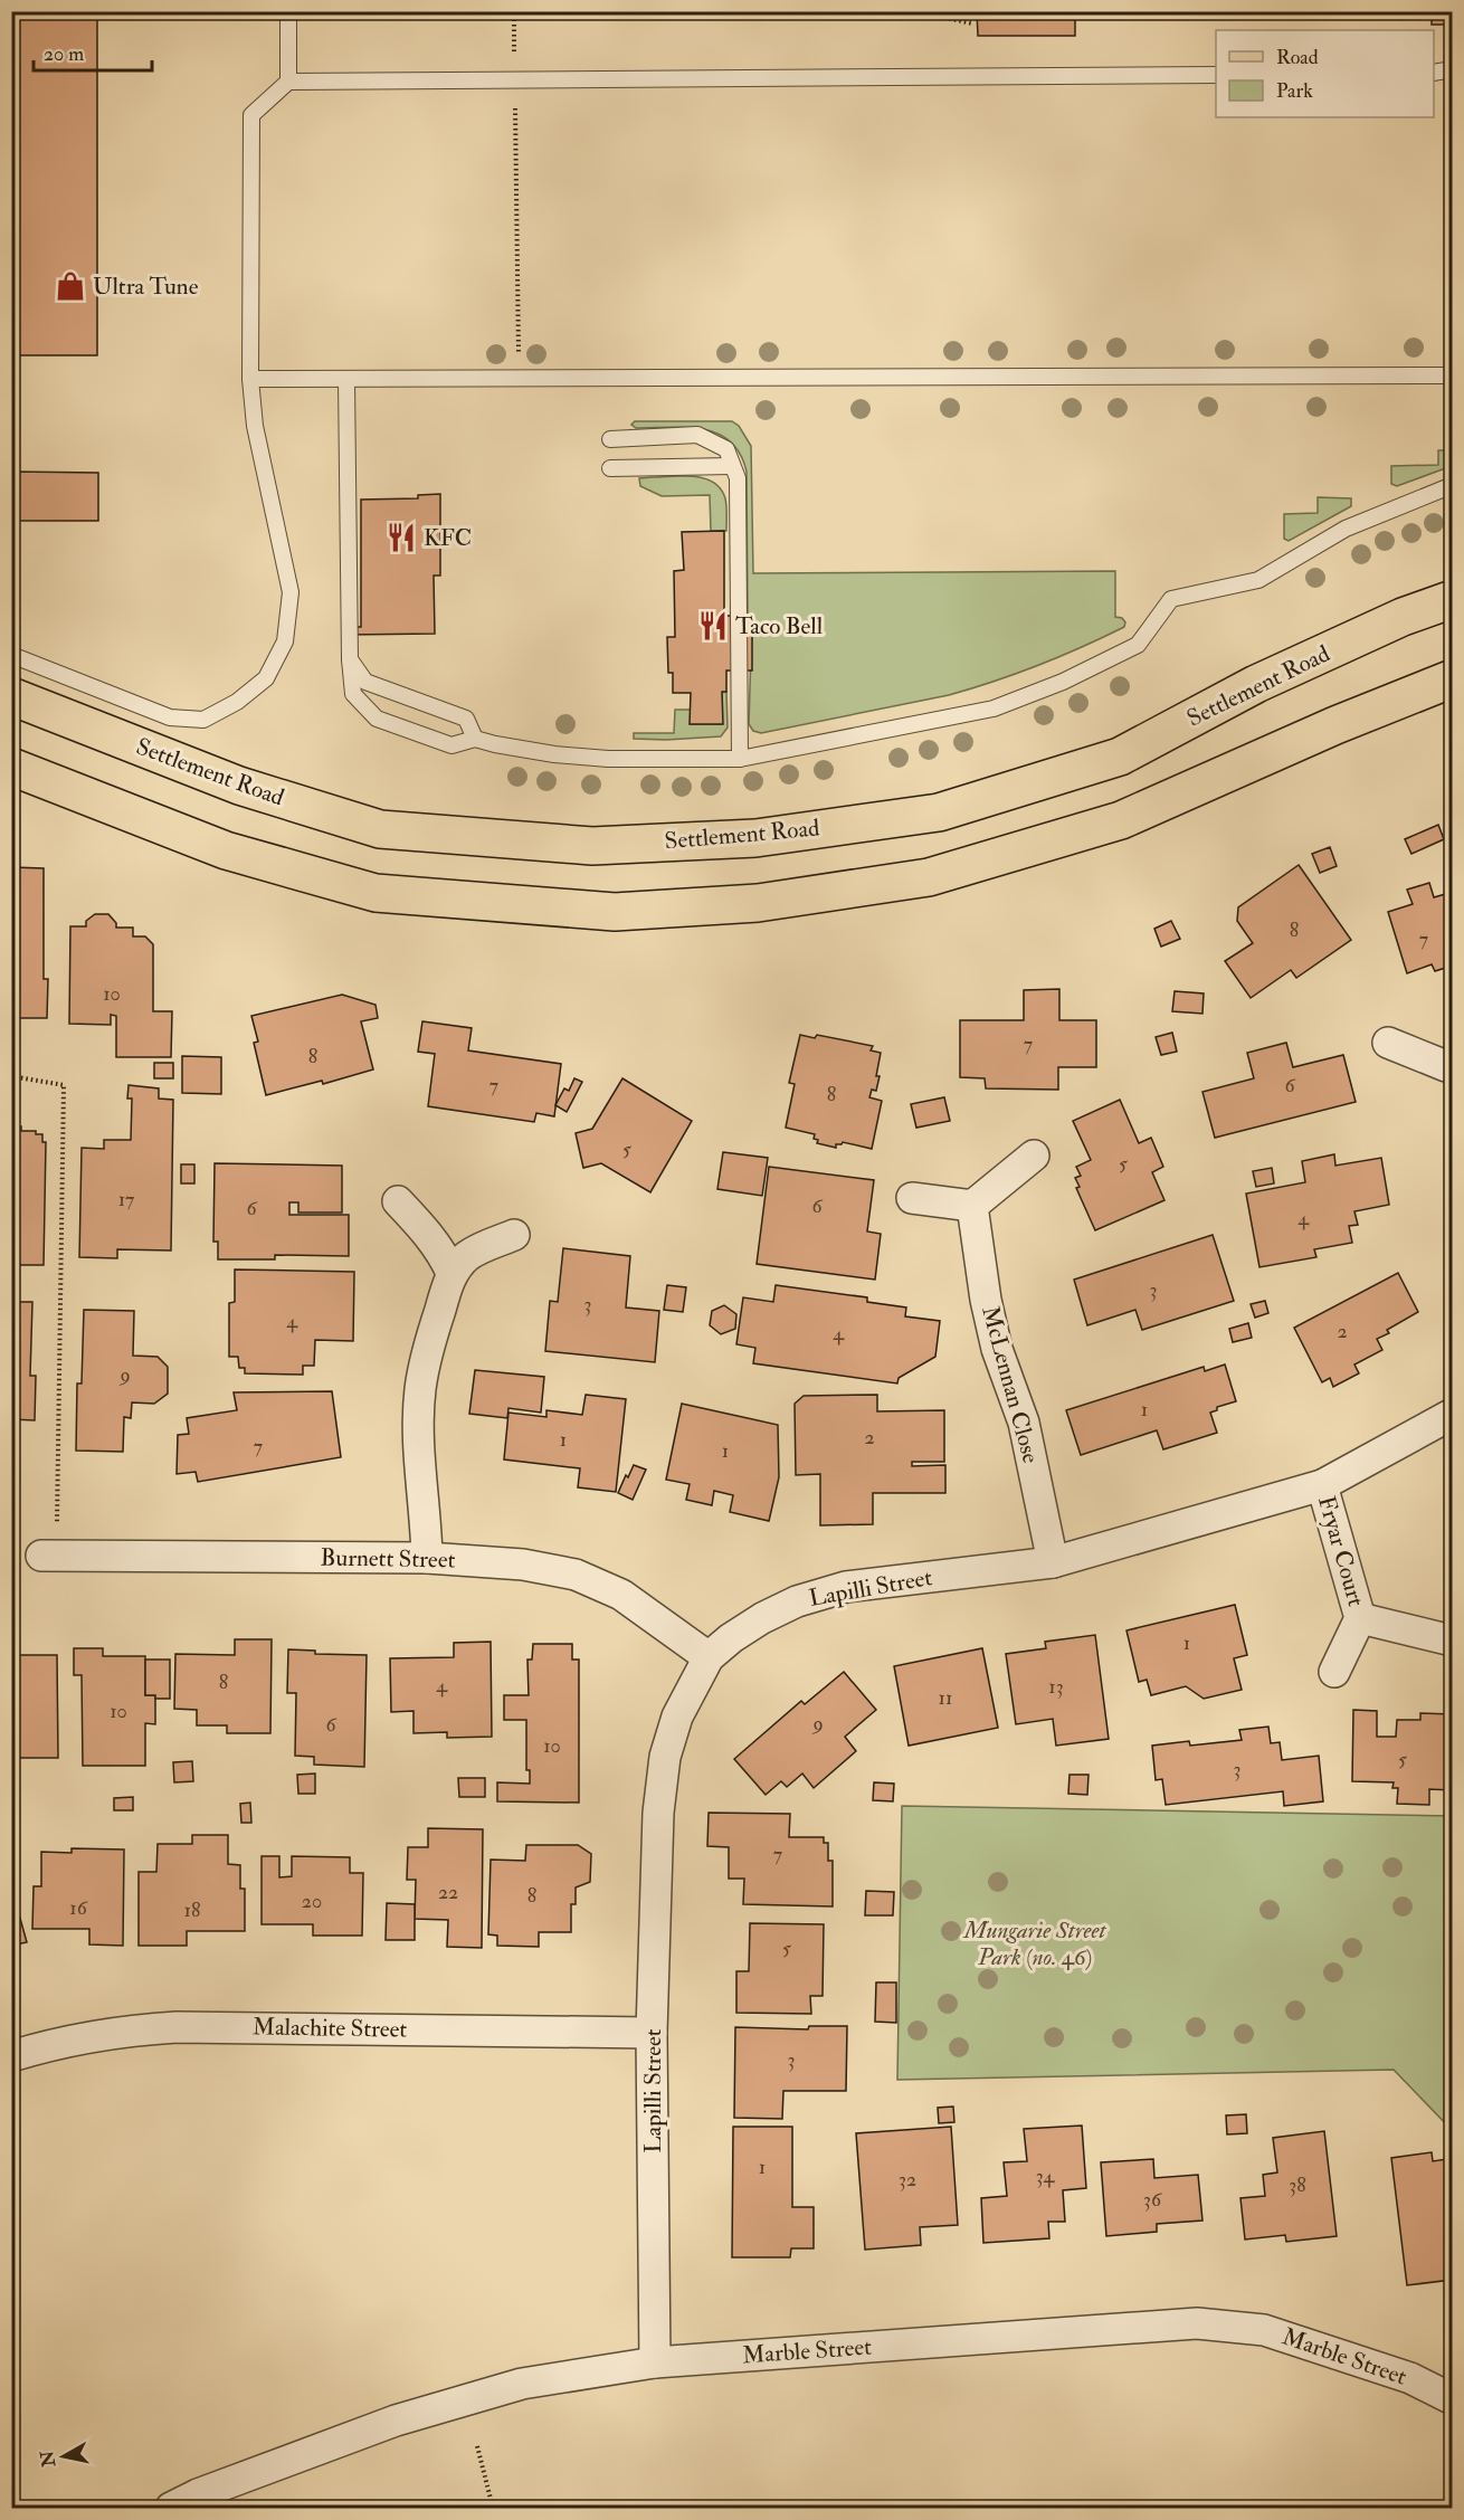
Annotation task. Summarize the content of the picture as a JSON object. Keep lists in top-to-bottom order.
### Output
{
  "streets": {
    "main road": ["Settlement Road"],
    "street": [
      "McLennan Close",
      "Fryar Court",
      "Burnett Street",
      "Lapilli Street",
      "Malachite Street",
      "Marble Street"
    ]
  },
  "crossings": [
    ["McLennan Close", "Lapilli Street"],
    ["Fryar Court", "Lapilli Street"],
    ["Burnett Street", "Lapilli Street"],
    ["Lapilli Street", "Malachite Street"],
    ["Lapilli Street", "Marble Street"]
  ],
  "parks": ["Mungarie Street Park (no. 46)"],
  "places": {
    "shop": ["Ultra Tune"],
    "restaurant": ["KFC", "Taco Bell"]
  },
  "house_numbers": [
    "8",
    "7",
    "10",
    "7",
    "8",
    "7",
    "6",
    "8",
    "5",
    "5",
    "17",
    "6",
    "6",
    "4",
    "3",
    "3",
    "4",
    "2",
    "4",
    "9",
    "1",
    "2",
    "1",
    "7",
    "1",
    "1",
    "8",
    "4",
    "13",
    "11",
    "10",
    "9",
    "6",
    "10",
    "5",
    "3",
    "7",
    "22",
    "8",
    "20",
    "16",
    "18",
    "5",
    "3",
    "1",
    "34",
    "32",
    "38",
    "36"
  ],
  "legend": ["Road", "Park"],
  "scale_bar": "20 m",
  "north": "left"
}
